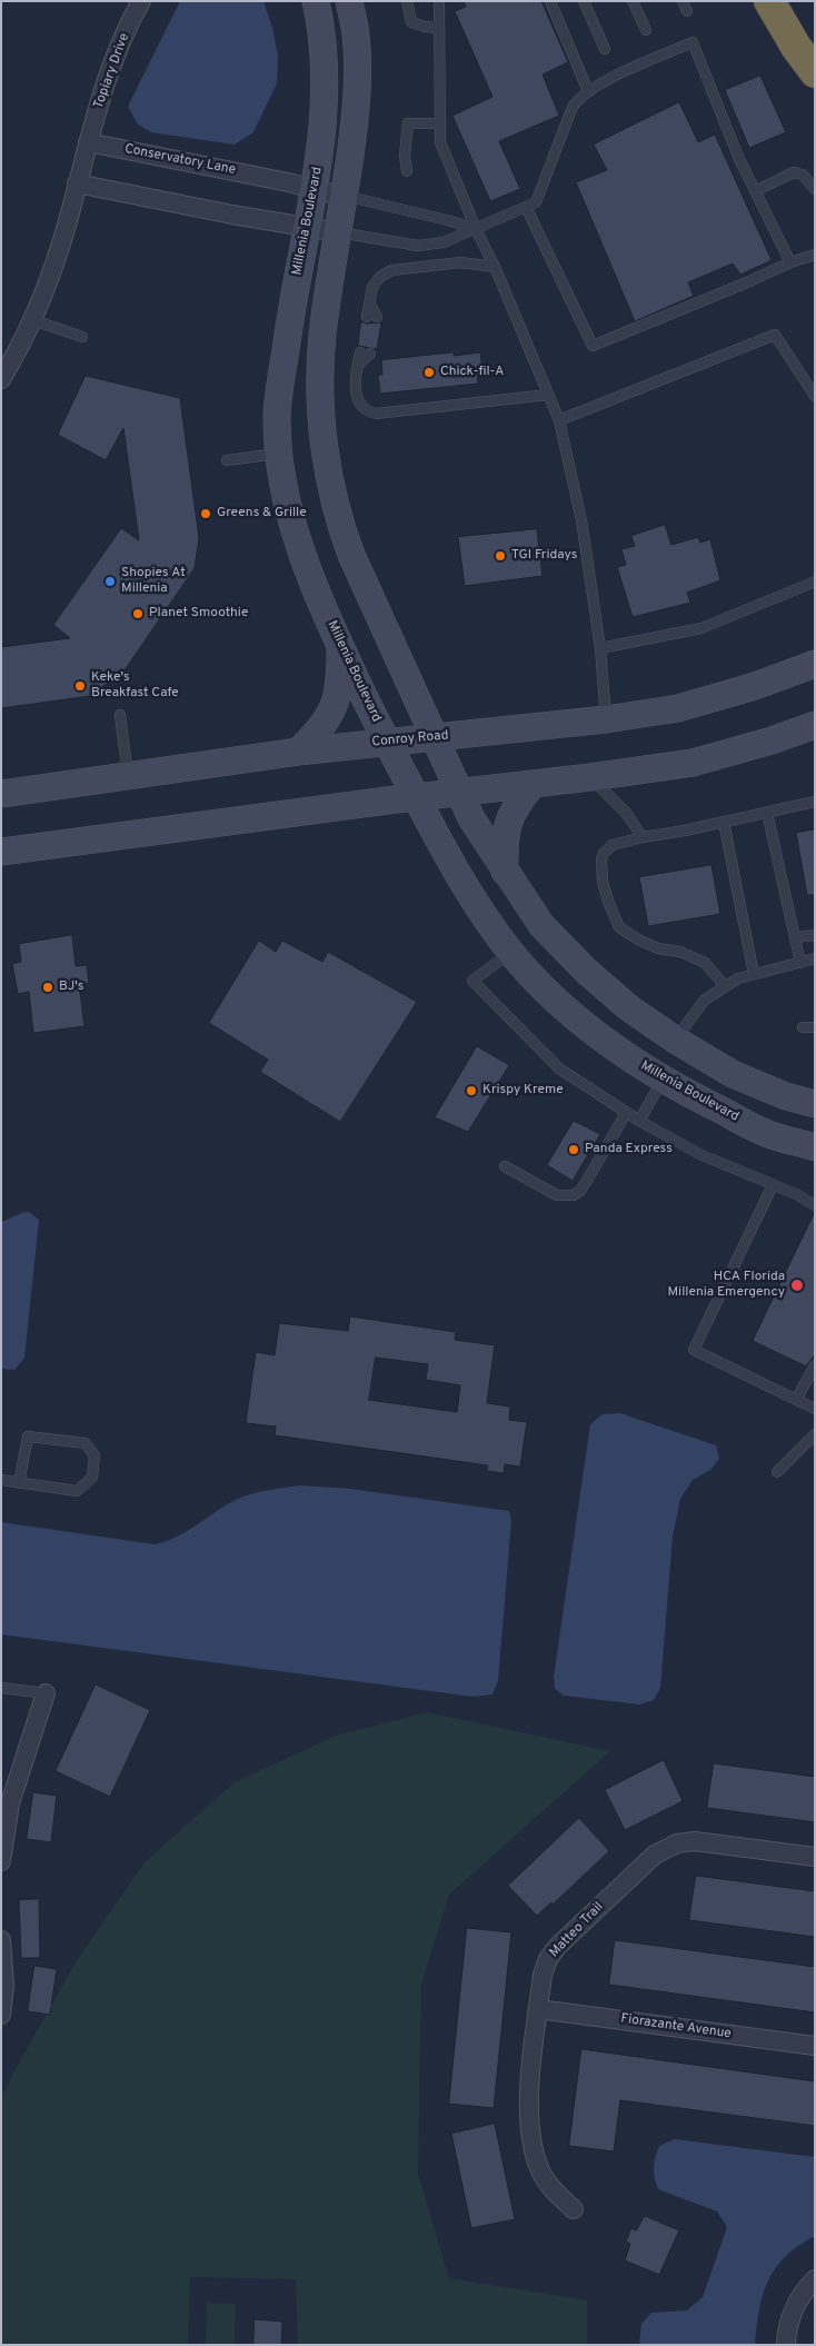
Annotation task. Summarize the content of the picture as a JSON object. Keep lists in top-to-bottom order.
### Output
{
  "streets": {
    "street": [
      "Topiary Drive",
      "Conservatory Lane",
      "Millenia Boulevard",
      "Conroy Road",
      "Matteo Trail",
      "Fiorazante Avenue"
    ]
  },
  "crossings": [
    ["Topiary Drive", "Conservatory Lane"],
    ["Conservatory Lane", "Millenia Boulevard"],
    ["Millenia Boulevard", "Conroy Road"],
    ["Matteo Trail", "Fiorazante Avenue"]
  ],
  "places": [
    "Chick-fil-A",
    "Greens & Grille",
    "TGI Fridays",
    "Shopies At Millenia",
    "Planet Smoothie",
    "Keke's Breakfast Cafe",
    "BJ's",
    "Krispy Kreme",
    "Panda Express",
    "HCA Florida Millenia Emergency"
  ]
}
